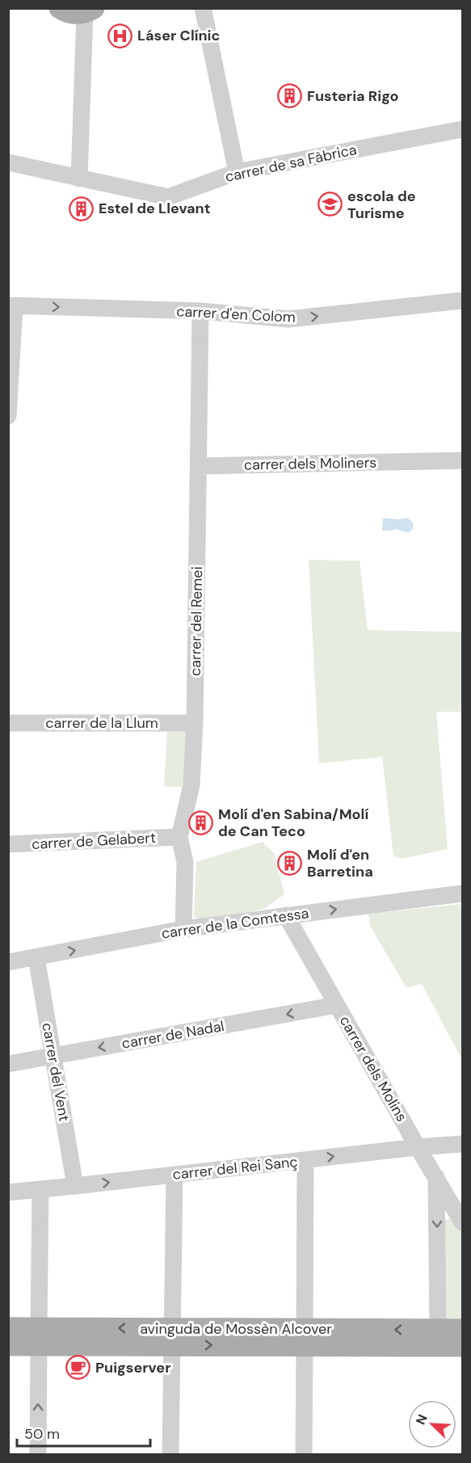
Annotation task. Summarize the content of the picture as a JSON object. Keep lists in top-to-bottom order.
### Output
{
  "streets": {
    "main road": ["avinguda de Mossèn Alcover"],
    "street": [
      "carrer de sa Fàbrica",
      "carrer d'en Colom",
      "carrer dels Moliners",
      "carrer del Remei",
      "carrer de la Llum",
      "carrer de Gelabert",
      "carrer de la Comtessa",
      "carrer de Nadal",
      "carrer dels Molins",
      "carrer del Vent",
      "carrer del Rei Sanç"
    ]
  },
  "crossings": [
    ["carrer d'en Colom", "carrer del Remei"],
    ["carrer dels Moliners", "carrer del Remei"],
    ["carrer del Remei", "carrer de la Llum"],
    ["carrer del Remei", "carrer de Gelabert"],
    ["carrer del Remei", "carrer de la Comtessa"],
    ["carrer de la Comtessa", "carrer dels Molins"],
    ["carrer de la Comtessa", "carrer del Vent"],
    ["carrer de Nadal", "carrer dels Molins"],
    ["carrer de Nadal", "carrer del Vent"],
    ["carrer dels Molins", "carrer del Rei Sanç"],
    ["carrer del Vent", "carrer del Rei Sanç"]
  ],
  "one_way": [
    "carrer d'en Colom",
    "carrer de la Comtessa",
    "carrer de Nadal",
    "carrer del Rei Sanç"
  ],
  "places": {
    "hospital": ["Láser Clínic"],
    "building": [
      "Fusteria Rigo",
      "Estel de Llevant",
      "Molí d'en Sabina/Molí de Can Teco",
      "Molí d'en Barretina"
    ],
    "school or university": ["escola de Turisme"],
    "cafe": ["Puigserver"]
  },
  "scale_bar": "50 m",
  "north": "top left"
}
